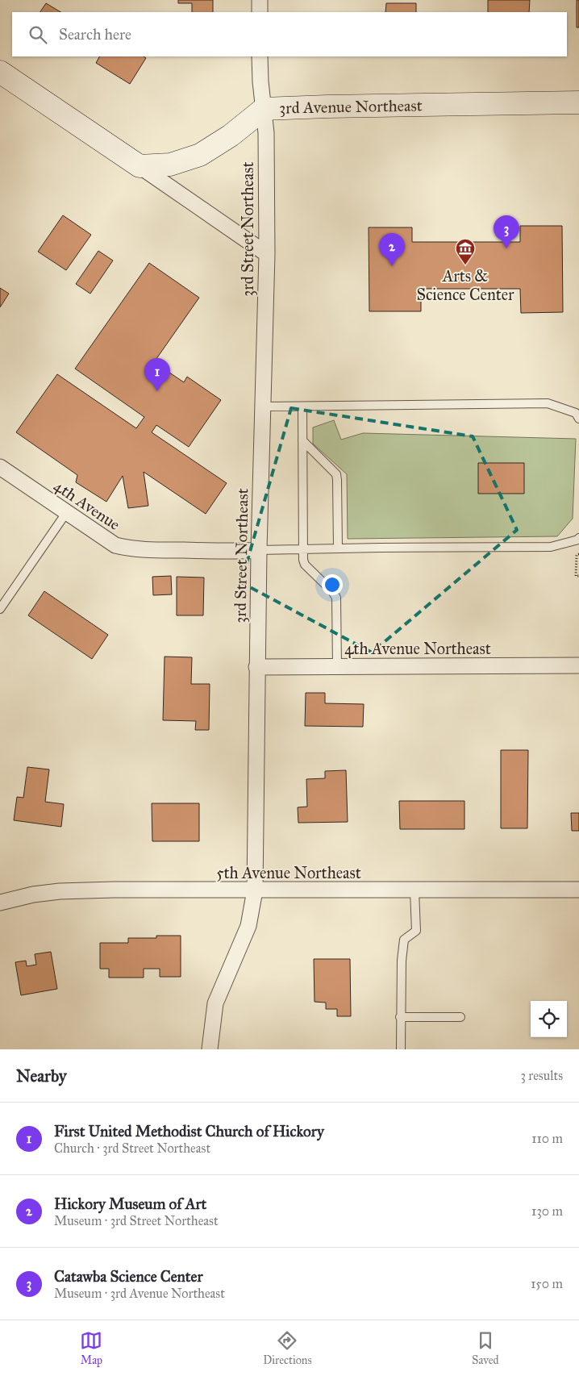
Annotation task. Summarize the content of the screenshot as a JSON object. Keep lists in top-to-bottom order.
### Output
{
  "streets": {
    "main road": ["3rd Avenue Northeast"],
    "street": [
      "3rd Street Northeast",
      "4th Avenue",
      "4th Avenue Northeast",
      "5th Avenue Northeast"
    ]
  },
  "crossings": [
    ["3rd Avenue Northeast", "3rd Street Northeast"],
    ["3rd Street Northeast", "4th Avenue"],
    ["3rd Street Northeast", "4th Avenue Northeast"],
    ["3rd Street Northeast", "5th Avenue Northeast"]
  ],
  "places": {
    "museum": ["Arts & Science Center"]
  },
  "page": {
    "search": "Search here",
    "pins": ["3", "2", "1"],
    "heading": ["Nearby", "3 results"],
    "list": [
      {
        "mark": "1",
        "name": "First United Methodist Church of Hickory",
        "note": "Church · 3rd Street Northeast",
        "value": "110 m"
      },
      {
        "mark": "2",
        "name": "Hickory Museum of Art",
        "note": "Museum · 3rd Street Northeast",
        "value": "130 m"
      },
      {
        "mark": "3",
        "name": "Catawba Science Center",
        "note": "Museum · 3rd Avenue Northeast",
        "value": "150 m"
      }
    ],
    "nav": ["Map", "Directions", "Saved"]
  }
}
